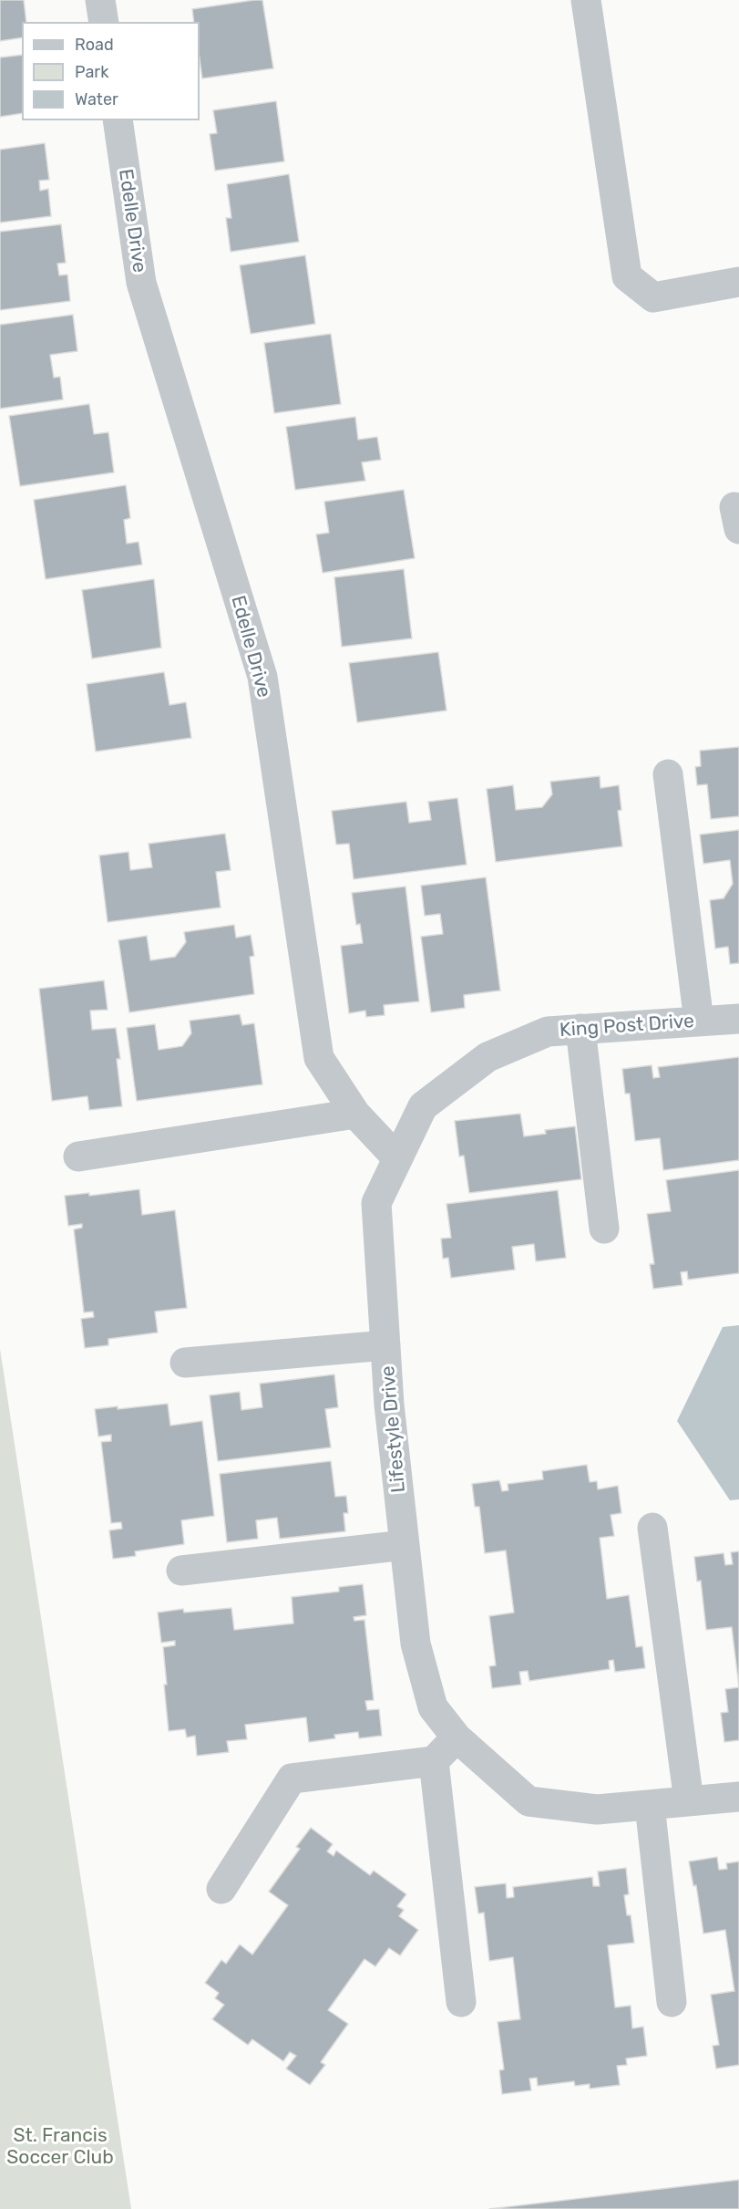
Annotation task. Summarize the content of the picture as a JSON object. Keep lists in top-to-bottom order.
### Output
{
  "streets": {
    "street": ["Edelle Drive", "King Post Drive", "Lifestyle Drive"]
  },
  "crossings": [
    ["Edelle Drive", "Lifestyle Drive"],
    ["King Post Drive", "Lifestyle Drive"]
  ],
  "parks": ["St. Francis Soccer Club"],
  "legend": ["Road", "Park", "Water"]
}
